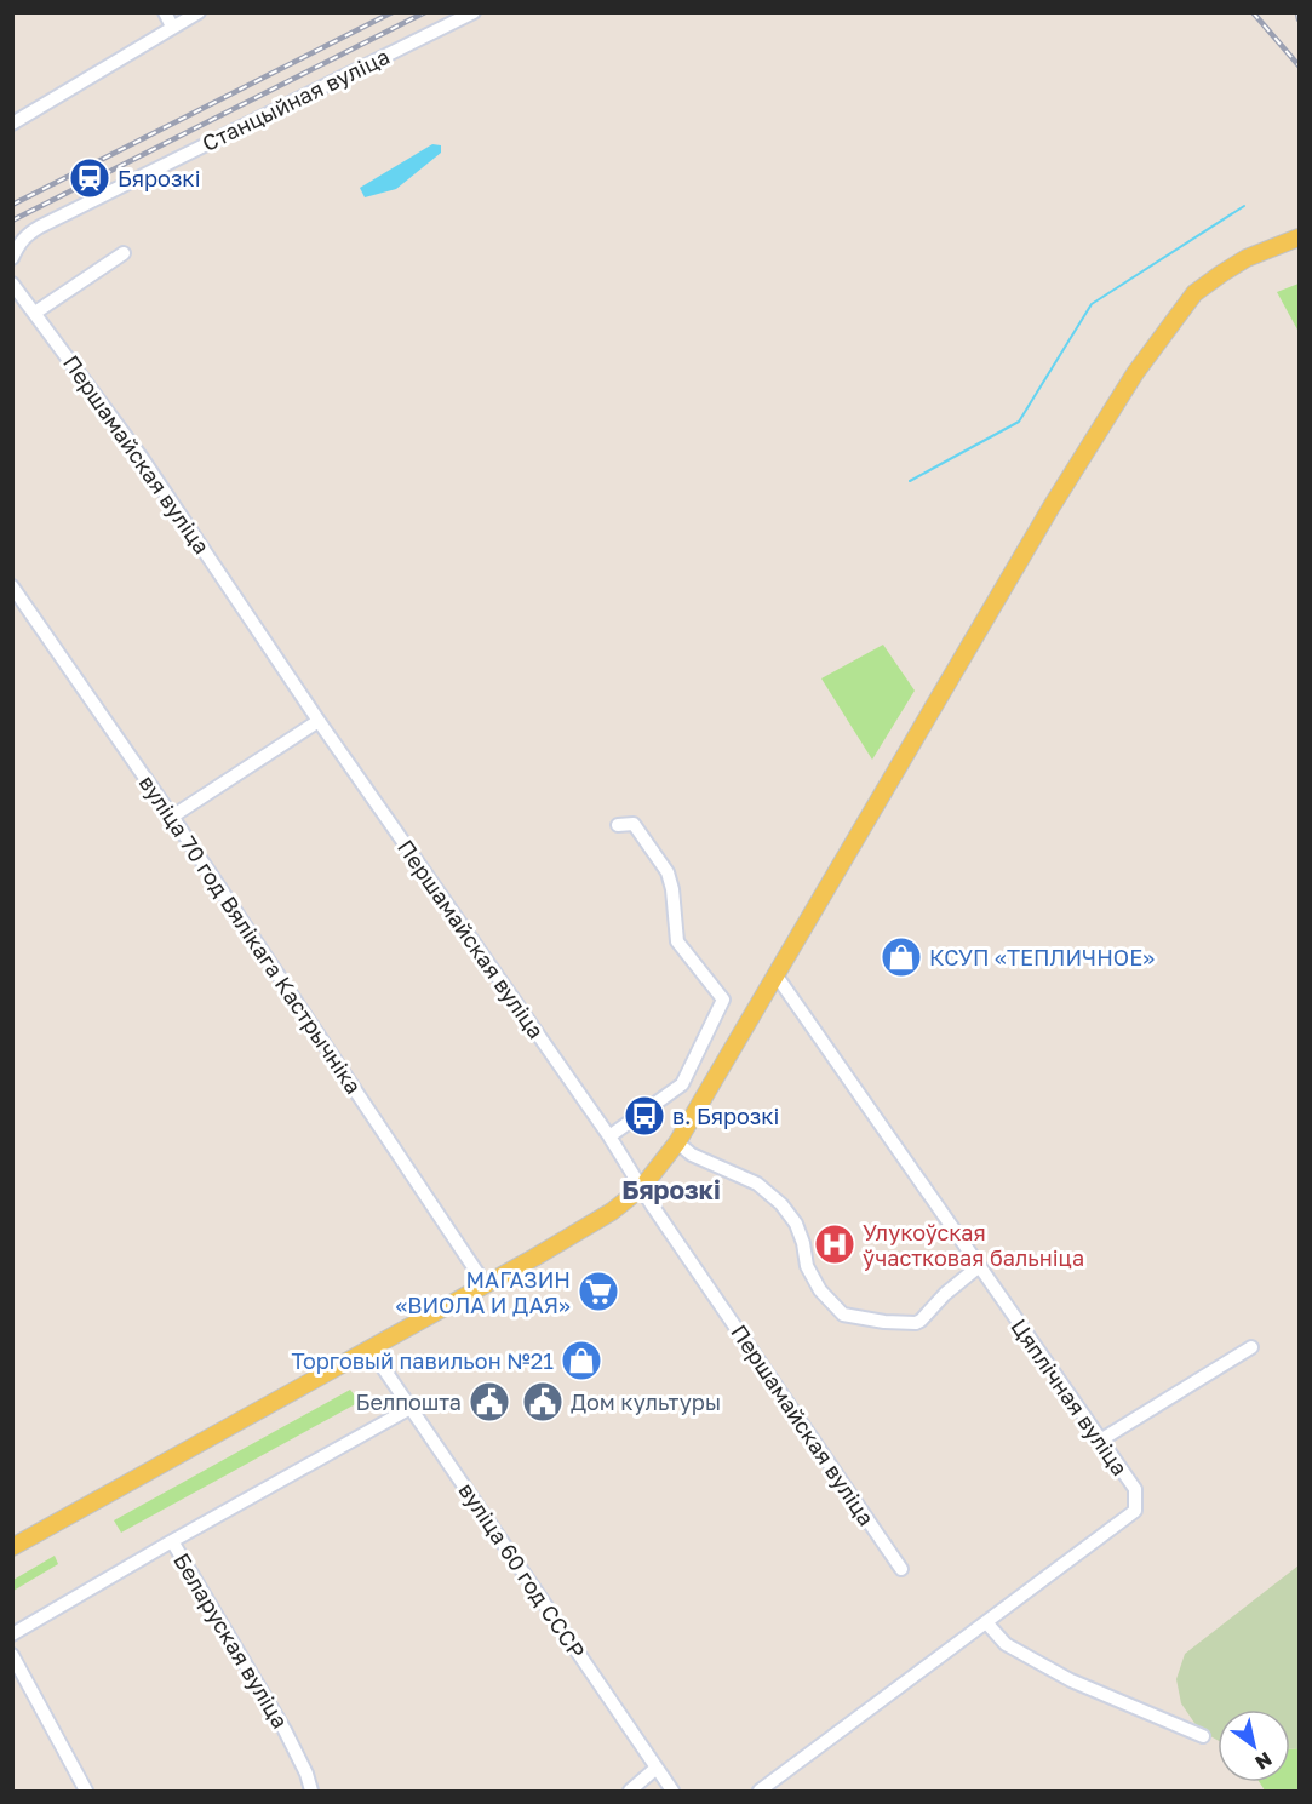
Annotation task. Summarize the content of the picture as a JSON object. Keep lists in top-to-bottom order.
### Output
{
  "streets": {
    "street": [
      "Станцыйная вуліца",
      "Першамайская вуліца",
      "вуліца 70 год Вялікага Кастрычніка",
      "Цяплічная вуліца",
      "вуліца 60 год СССР",
      "Беларуская вуліца"
    ]
  },
  "crossings": [
    ["вуліца 60 год СССР", "Беларуская вуліца"]
  ],
  "districts": ["Бярозкі"],
  "places": {
    "station": ["Бярозкі"],
    "shop": ["КСУП «ТЕПЛИЧНОЕ»", "Торговый павильон №21"],
    "bus stop": ["в. Бярозкі"],
    "hospital": ["Улукоўская ўчастковая бальніца"],
    "supermarket": ["МАГАЗИН «ВИОЛА И ДАЯ»"],
    "public building": ["Белпошта", "Дом культуры"]
  },
  "north": "bottom right"
}
